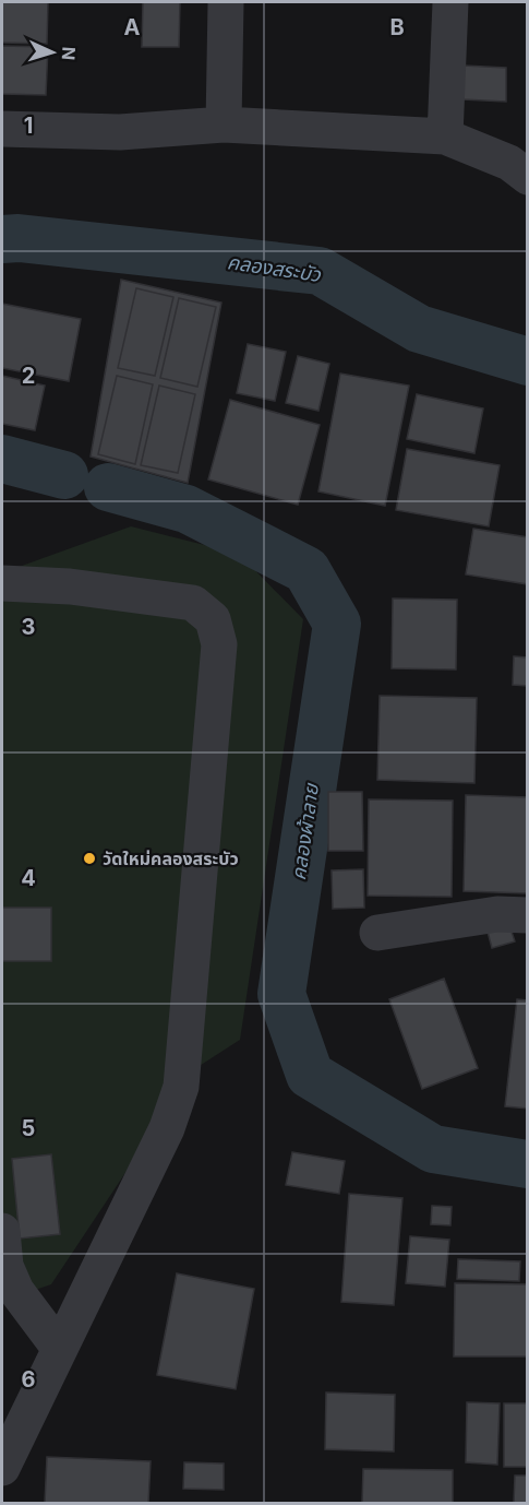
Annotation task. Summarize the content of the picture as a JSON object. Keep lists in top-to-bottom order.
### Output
{
  "water": ["คลองสระบัว", "คลองผ้าลาย"],
  "places": ["วัดใหม่คลองสระบัว"],
  "north": "right",
  "grid": {
    "columns": ["A", "B"],
    "rows": [
      "1",
      "2",
      "3",
      "4",
      "5",
      "6"
    ]
  }
}
